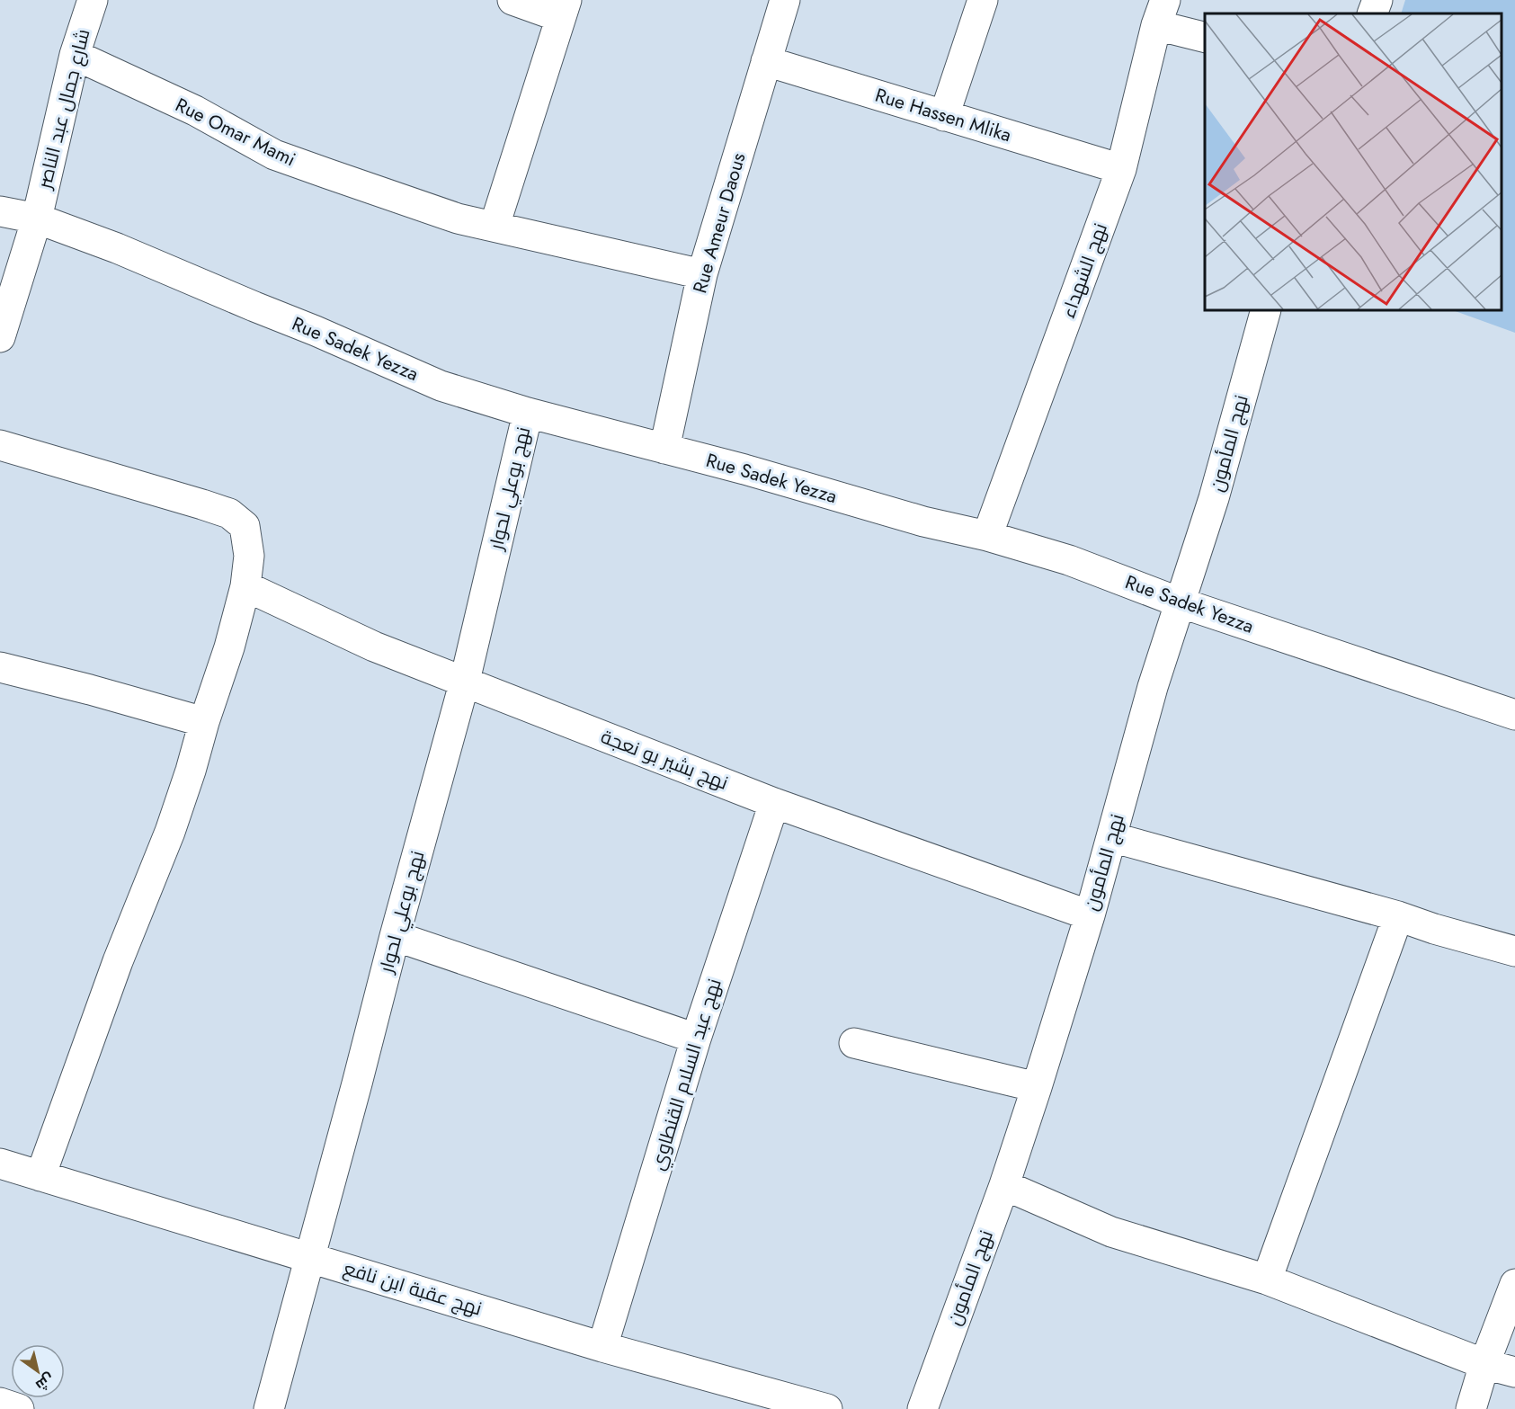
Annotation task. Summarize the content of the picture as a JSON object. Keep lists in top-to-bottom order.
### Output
{
  "streets": {
    "street": [
      "شارع جمال عبد الناصر",
      "Rue Hassen Mlika",
      "Rue Omar Mami",
      "Rue Ameur Daous",
      "نهج الشهداء",
      "Rue Sadek Yezza",
      "نهج المأمون",
      "نهج بوعلي لحوار",
      "نهج بشير بو نعجة",
      "نهج عبد السلام القنطاوي",
      "نهج عقبة ابن نافع"
    ]
  },
  "crossings": [
    ["شارع جمال عبد الناصر", "Rue Omar Mami"],
    ["شارع جمال عبد الناصر", "Rue Sadek Yezza"],
    ["Rue Hassen Mlika", "Rue Ameur Daous"],
    ["Rue Hassen Mlika", "نهج الشهداء"],
    ["Rue Omar Mami", "Rue Ameur Daous"],
    ["Rue Ameur Daous", "Rue Sadek Yezza"],
    ["نهج الشهداء", "Rue Sadek Yezza"],
    ["Rue Sadek Yezza", "نهج المأمون"],
    ["Rue Sadek Yezza", "نهج بوعلي لحوار"],
    ["نهج المأمون", "نهج بشير بو نعجة"],
    ["نهج بوعلي لحوار", "نهج بشير بو نعجة"],
    ["نهج بوعلي لحوار", "نهج عقبة ابن نافع"],
    ["نهج بشير بو نعجة", "نهج عبد السلام القنطاوي"],
    ["نهج عبد السلام القنطاوي", "نهج عقبة ابن نافع"]
  ],
  "north": "bottom right"
}
